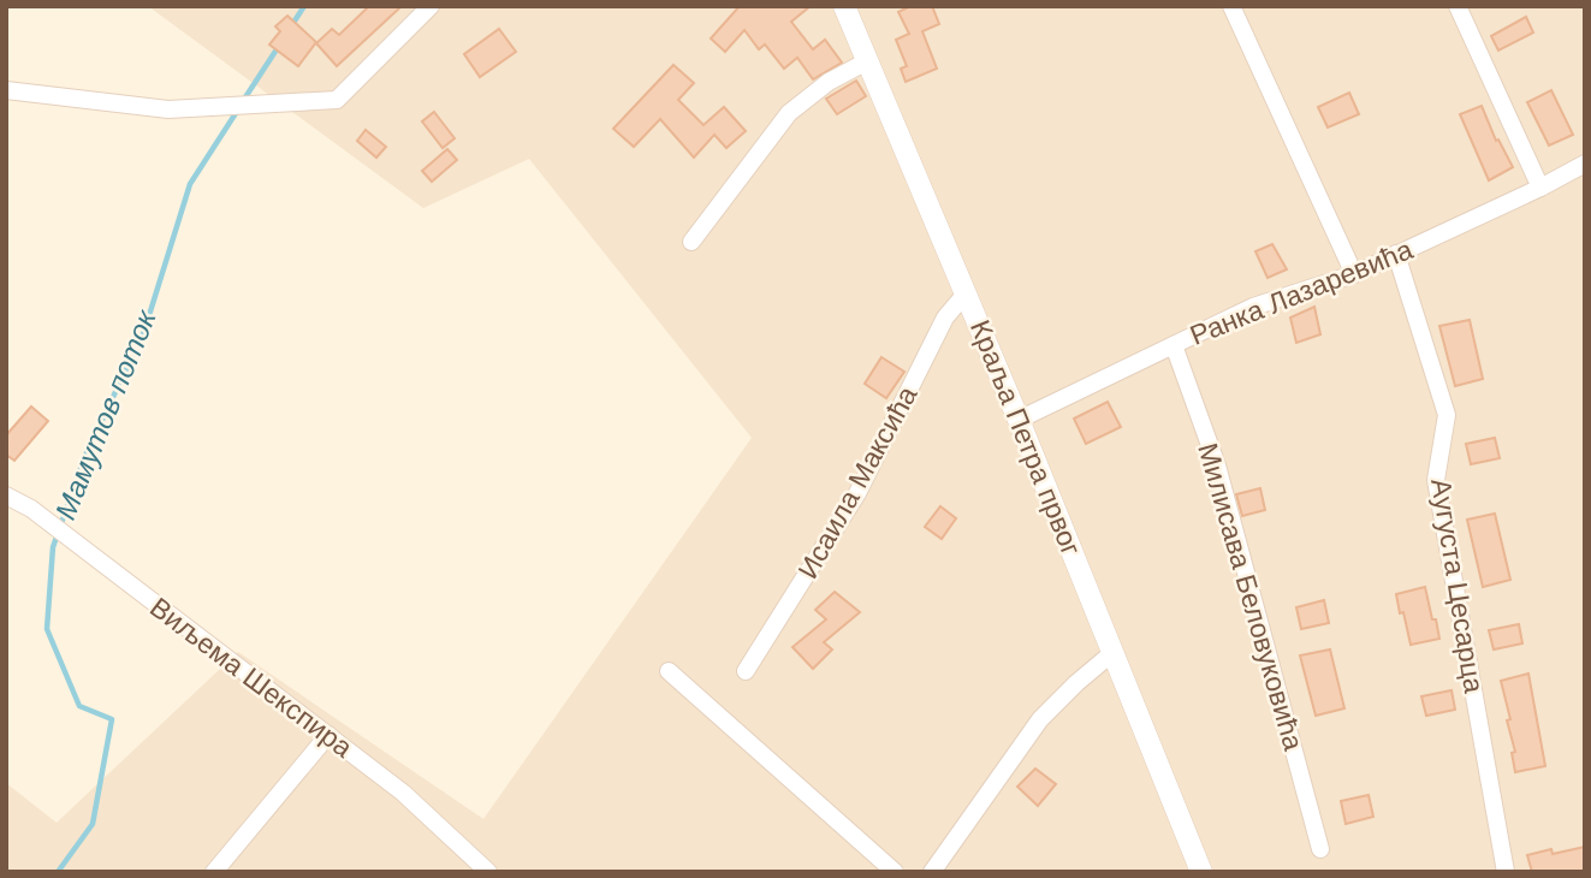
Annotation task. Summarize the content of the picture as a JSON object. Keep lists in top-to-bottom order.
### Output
{
  "streets": {
    "street": [
      "Ранка Лазаревића",
      "Краља Петра првог",
      "Исаила Максића",
      "Аугуста Цесарца",
      "Милисава Беловуковића",
      "Виљема Шекспира"
    ]
  },
  "crossings": [
    ["Ранка Лазаревића", "Краља Петра првог"],
    ["Ранка Лазаревића", "Аугуста Цесарца"],
    ["Ранка Лазаревића", "Милисава Беловуковића"],
    ["Краља Петра првог", "Исаила Максића"]
  ],
  "water": ["Мамутов поток"]
}
